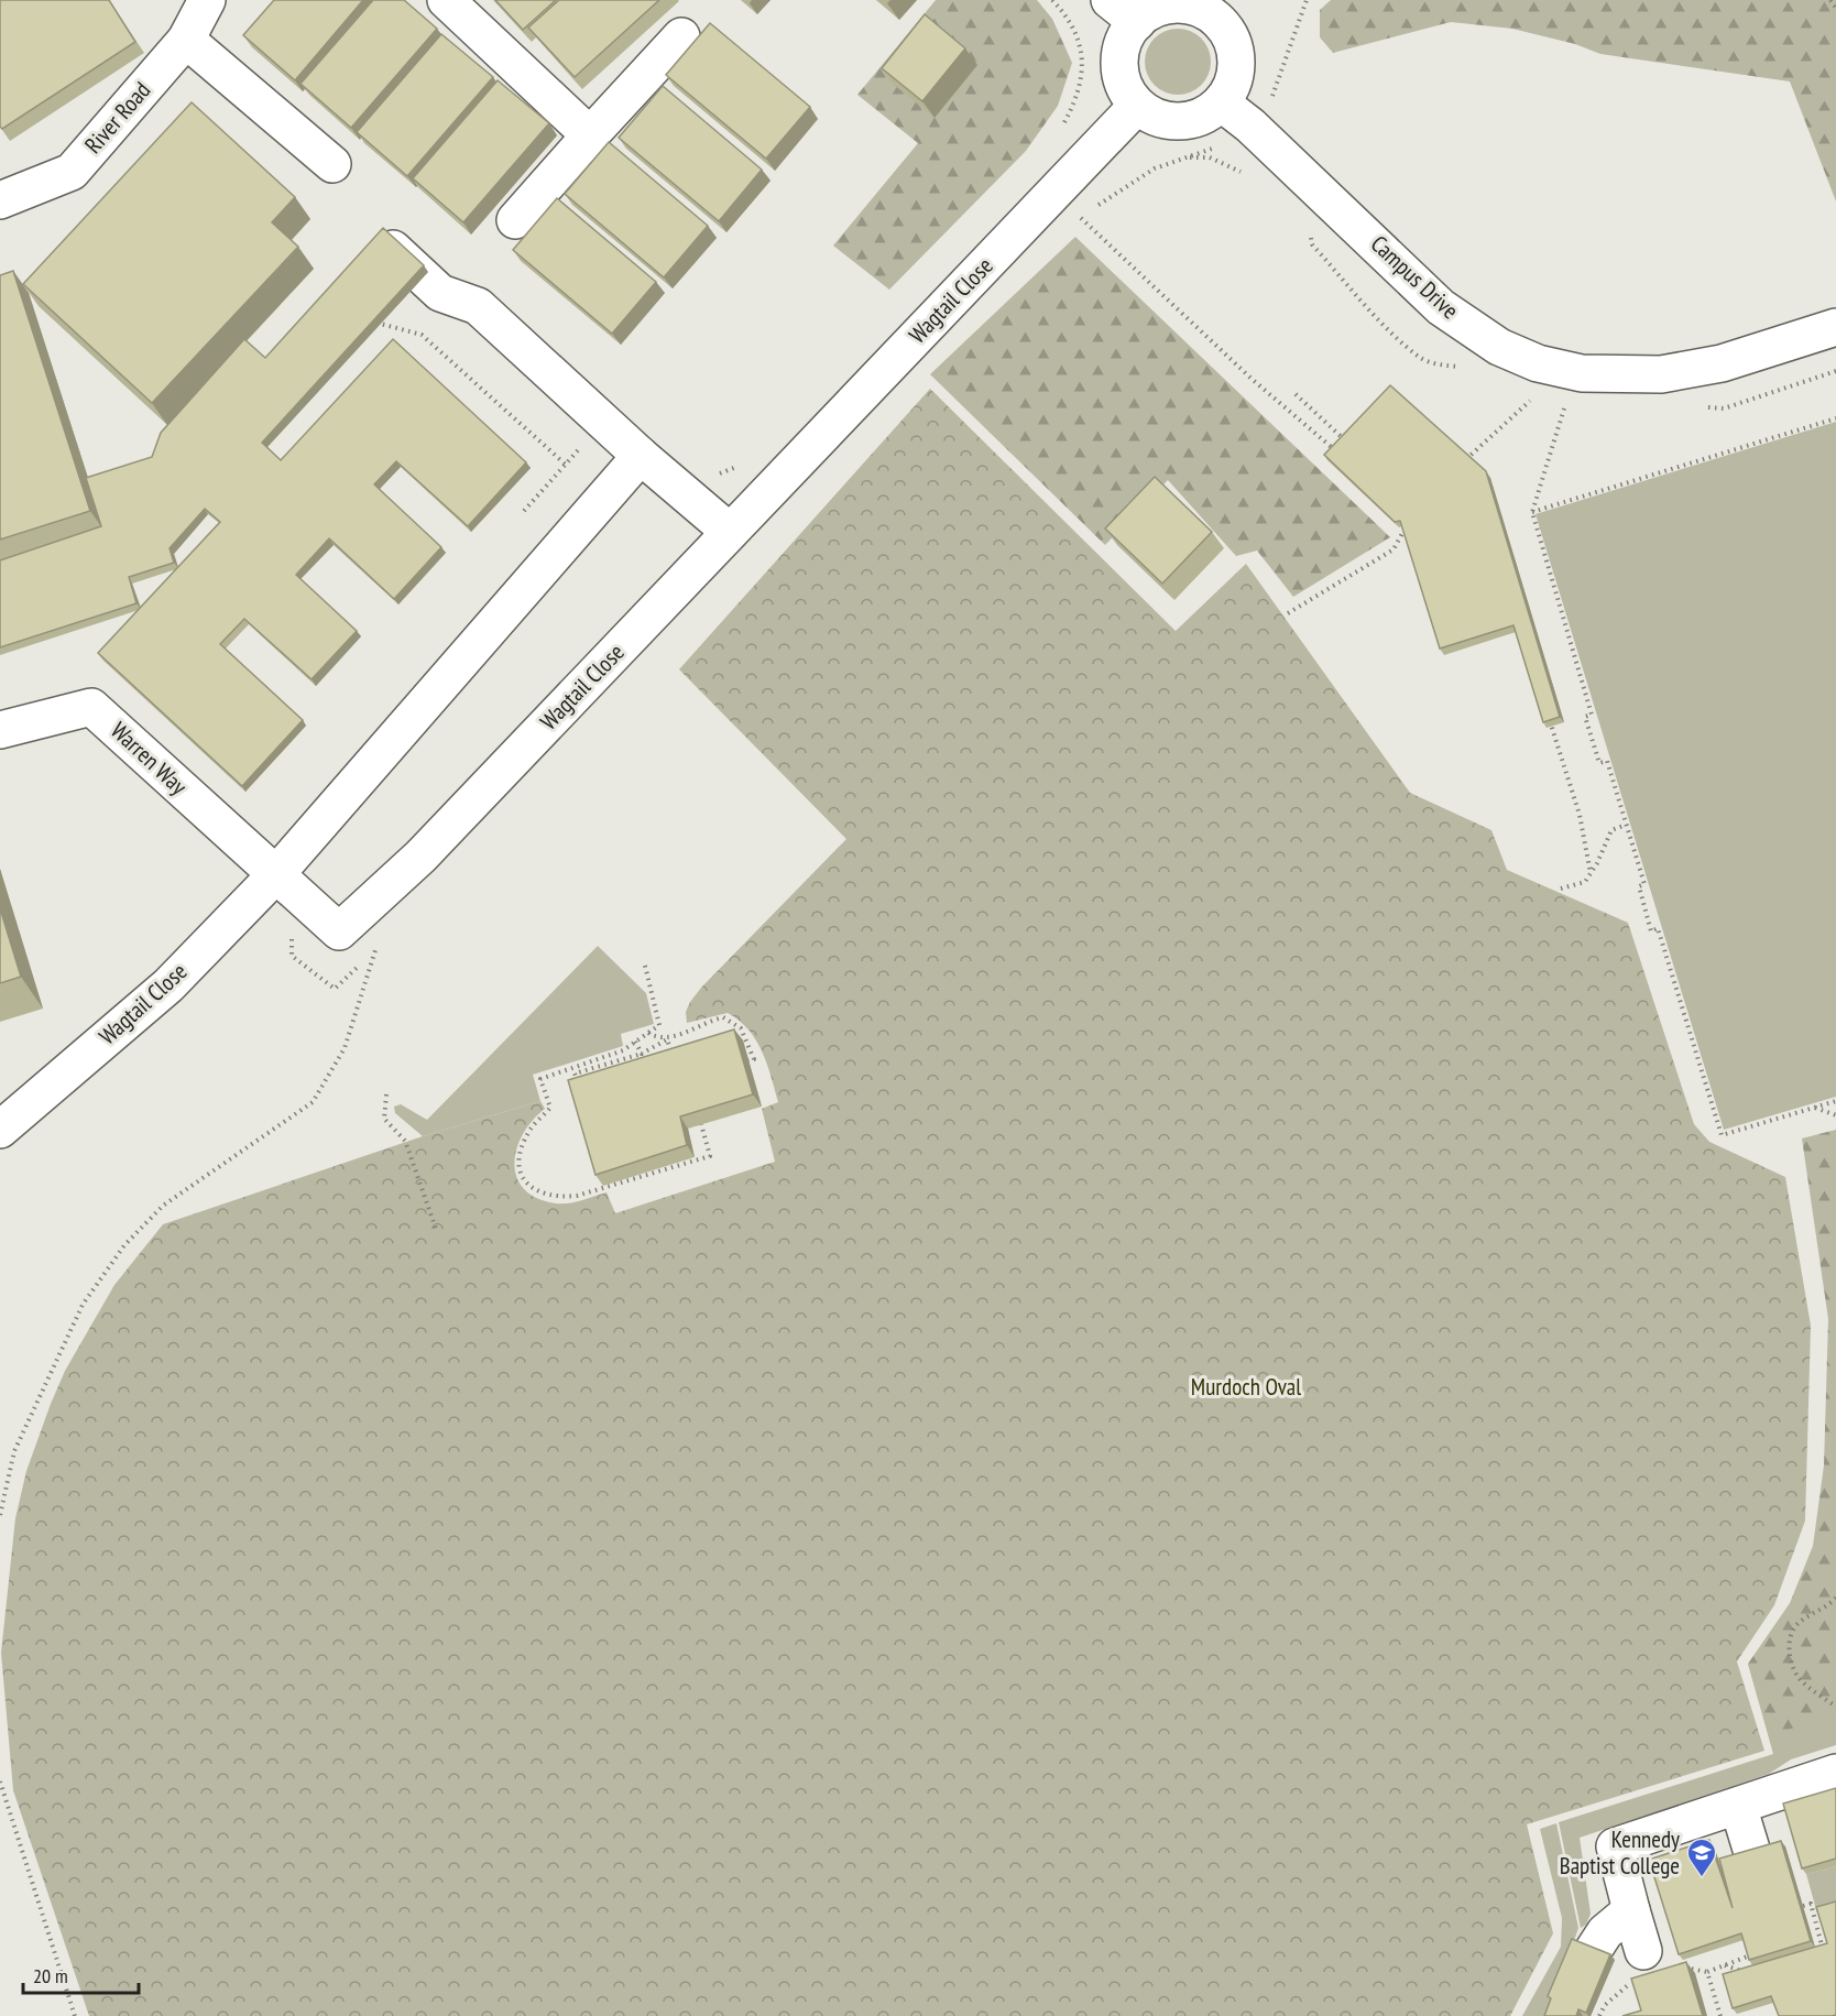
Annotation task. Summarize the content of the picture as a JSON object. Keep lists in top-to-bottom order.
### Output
{
  "streets": {
    "street": [
      "River Road",
      "Campus Drive",
      "Wagtail Close",
      "Warren Way"
    ]
  },
  "crossings": [
    ["Campus Drive", "Wagtail Close"],
    ["Wagtail Close", "Warren Way"]
  ],
  "parks": ["Murdoch Oval"],
  "places": {
    "school or university": ["Kennedy Baptist College"]
  },
  "scale_bar": "20 m"
}
